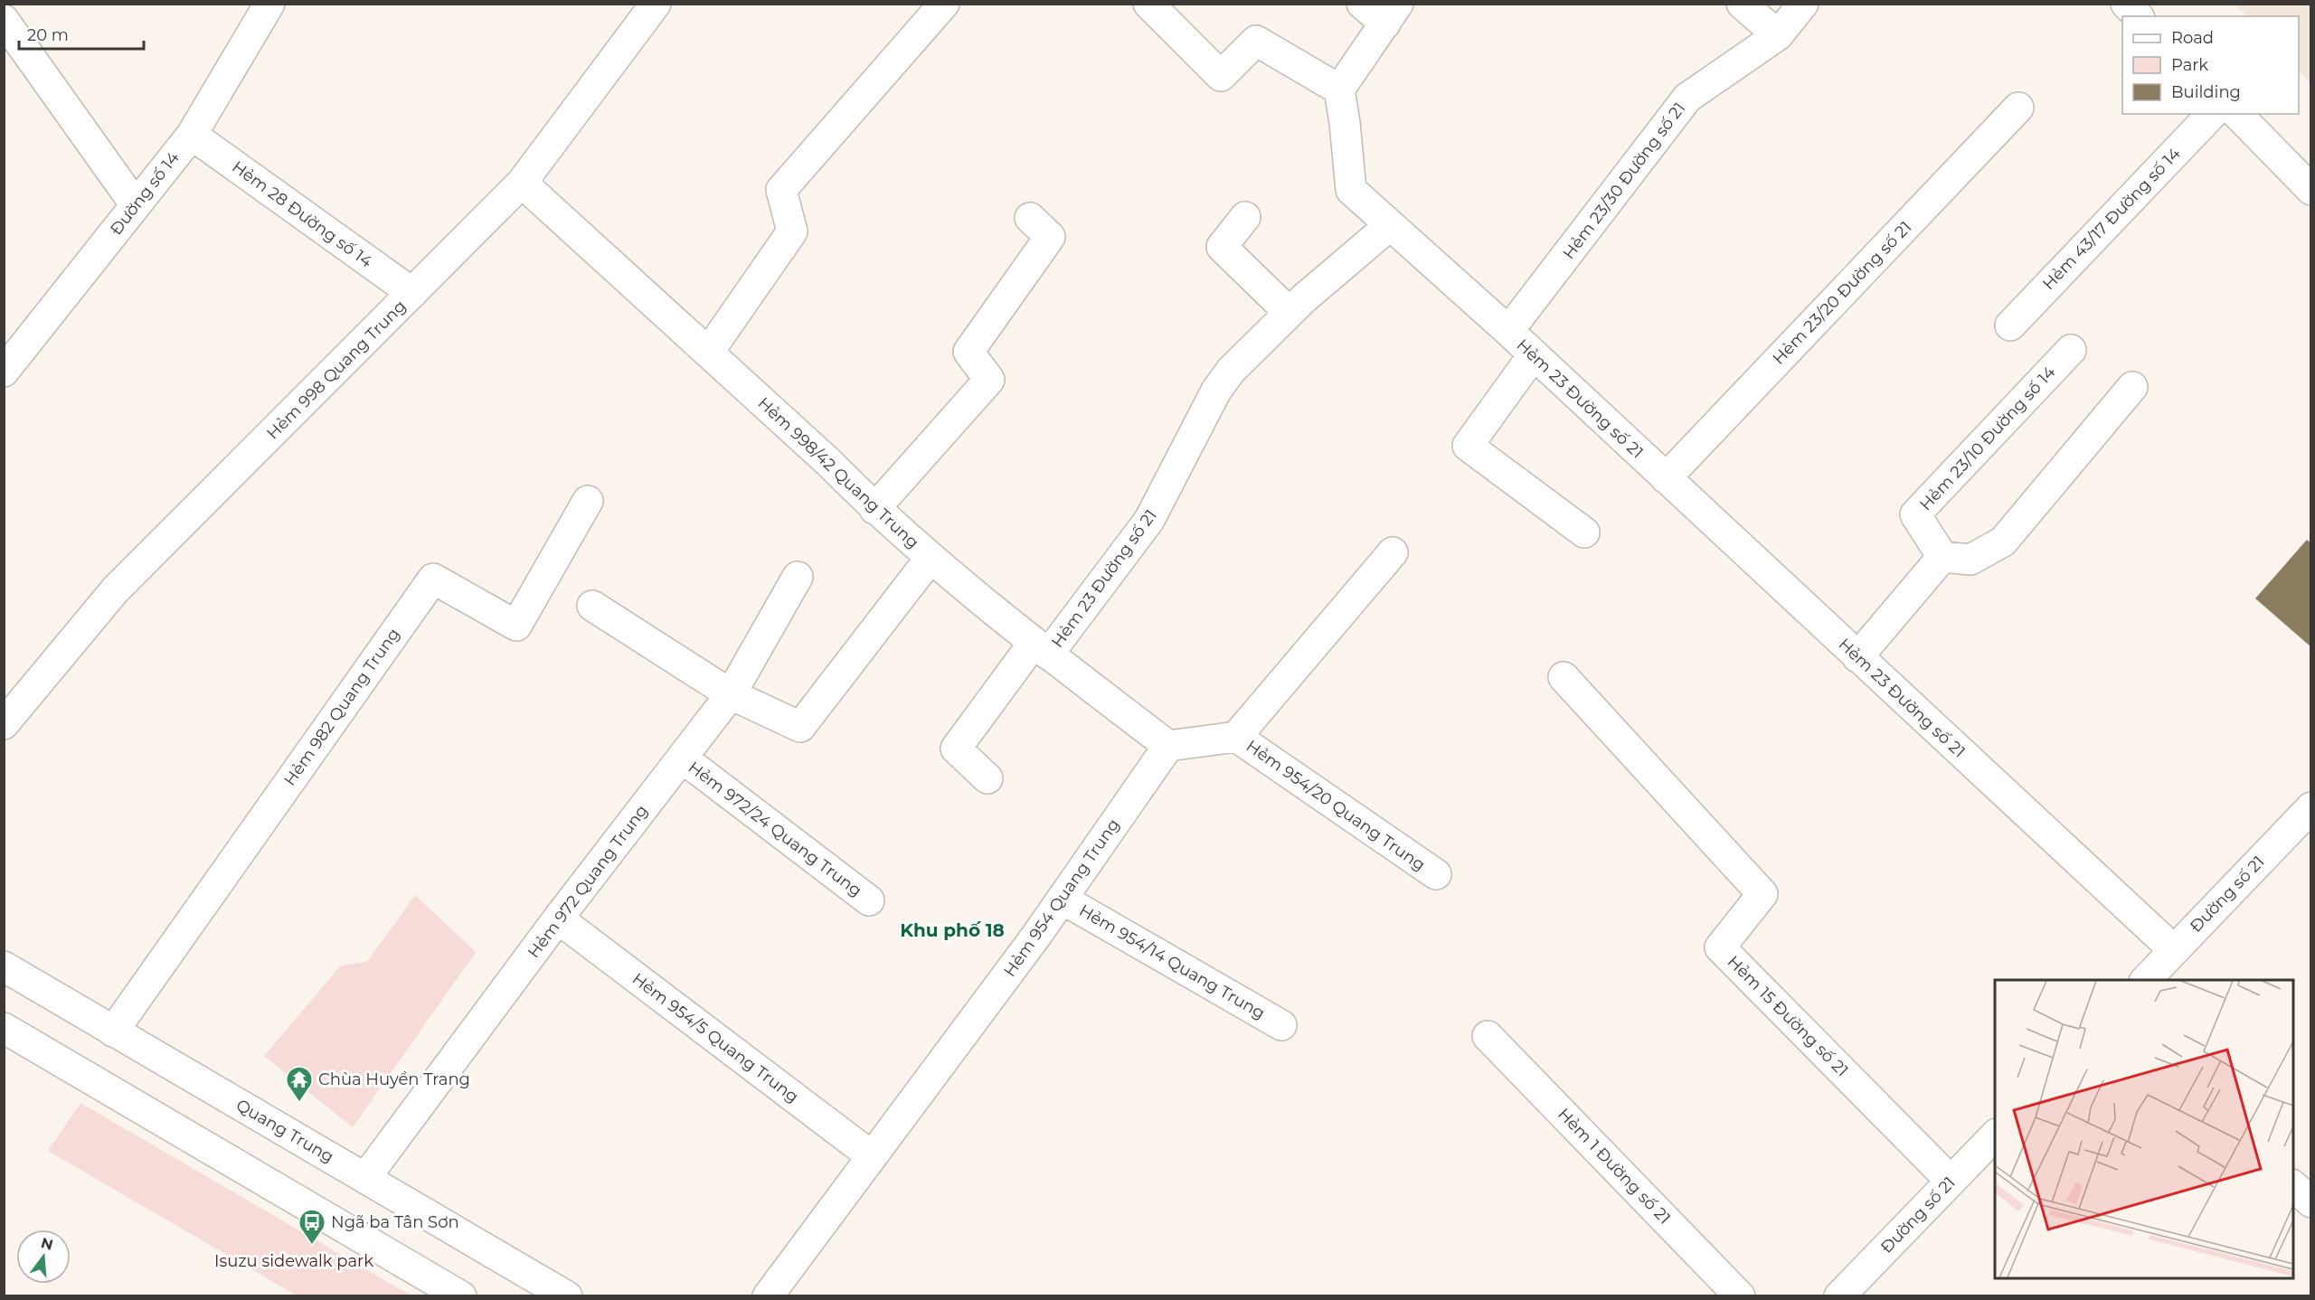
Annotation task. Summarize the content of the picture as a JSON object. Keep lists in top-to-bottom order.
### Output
{
  "streets": {
    "street": [
      "Hẻm 23/30 Đường số 21",
      "Đường số 14",
      "Hẻm 28 Đường số 14",
      "Hẻm 43/17 Đường số 14",
      "Hẻm 23/20 Đường số 21",
      "Hẻm 998 Quang Trung",
      "Hẻm 23 Đường số 21",
      "Hẻm 23/10 Đường số 14",
      "Hẻm 998/42 Quang Trung",
      "Hẻm 982 Quang Trung",
      "Hẻm 954/20 Quang Trung",
      "Hẻm 972/24 Quang Trung",
      "Hẻm 972 Quang Trung",
      "Đường số 21",
      "Hẻm 954 Quang Trung",
      "Hẻm 954/14 Quang Trung",
      "Hẻm 15 Đường số 21",
      "Hẻm 954/5 Quang Trung",
      "Quang Trung",
      "Hẻm 1 Đường số 21"
    ]
  },
  "crossings": [
    ["Hẻm 23/30 Đường số 21", "Hẻm 23 Đường số 21"],
    ["Đường số 14", "Hẻm 28 Đường số 14"],
    ["Hẻm 28 Đường số 14", "Hẻm 998 Quang Trung"],
    ["Hẻm 23/20 Đường số 21", "Hẻm 23 Đường số 21"],
    ["Hẻm 998 Quang Trung", "Hẻm 998/42 Quang Trung"],
    ["Hẻm 23 Đường số 21", "Hẻm 998/42 Quang Trung"],
    ["Hẻm 23 Đường số 21", "Đường số 21"],
    ["Hẻm 998/42 Quang Trung", "Hẻm 954 Quang Trung"],
    ["Hẻm 982 Quang Trung", "Quang Trung"],
    ["Hẻm 972/24 Quang Trung", "Hẻm 972 Quang Trung"],
    ["Hẻm 972 Quang Trung", "Hẻm 954/5 Quang Trung"],
    ["Hẻm 972 Quang Trung", "Quang Trung"],
    ["Đường số 21", "Hẻm 15 Đường số 21"],
    ["Hẻm 954 Quang Trung", "Hẻm 954/14 Quang Trung"],
    ["Hẻm 954 Quang Trung", "Hẻm 954/5 Quang Trung"]
  ],
  "districts": ["Khu phố 18"],
  "parks": ["Isuzu sidewalk park"],
  "places": {
    "temple": ["Chùa Huyền Trang"],
    "bus stop": ["Ngã ba Tân Sơn"]
  },
  "legend": ["Road", "Park", "Building"],
  "scale_bar": "20 m",
  "north": "top"
}
